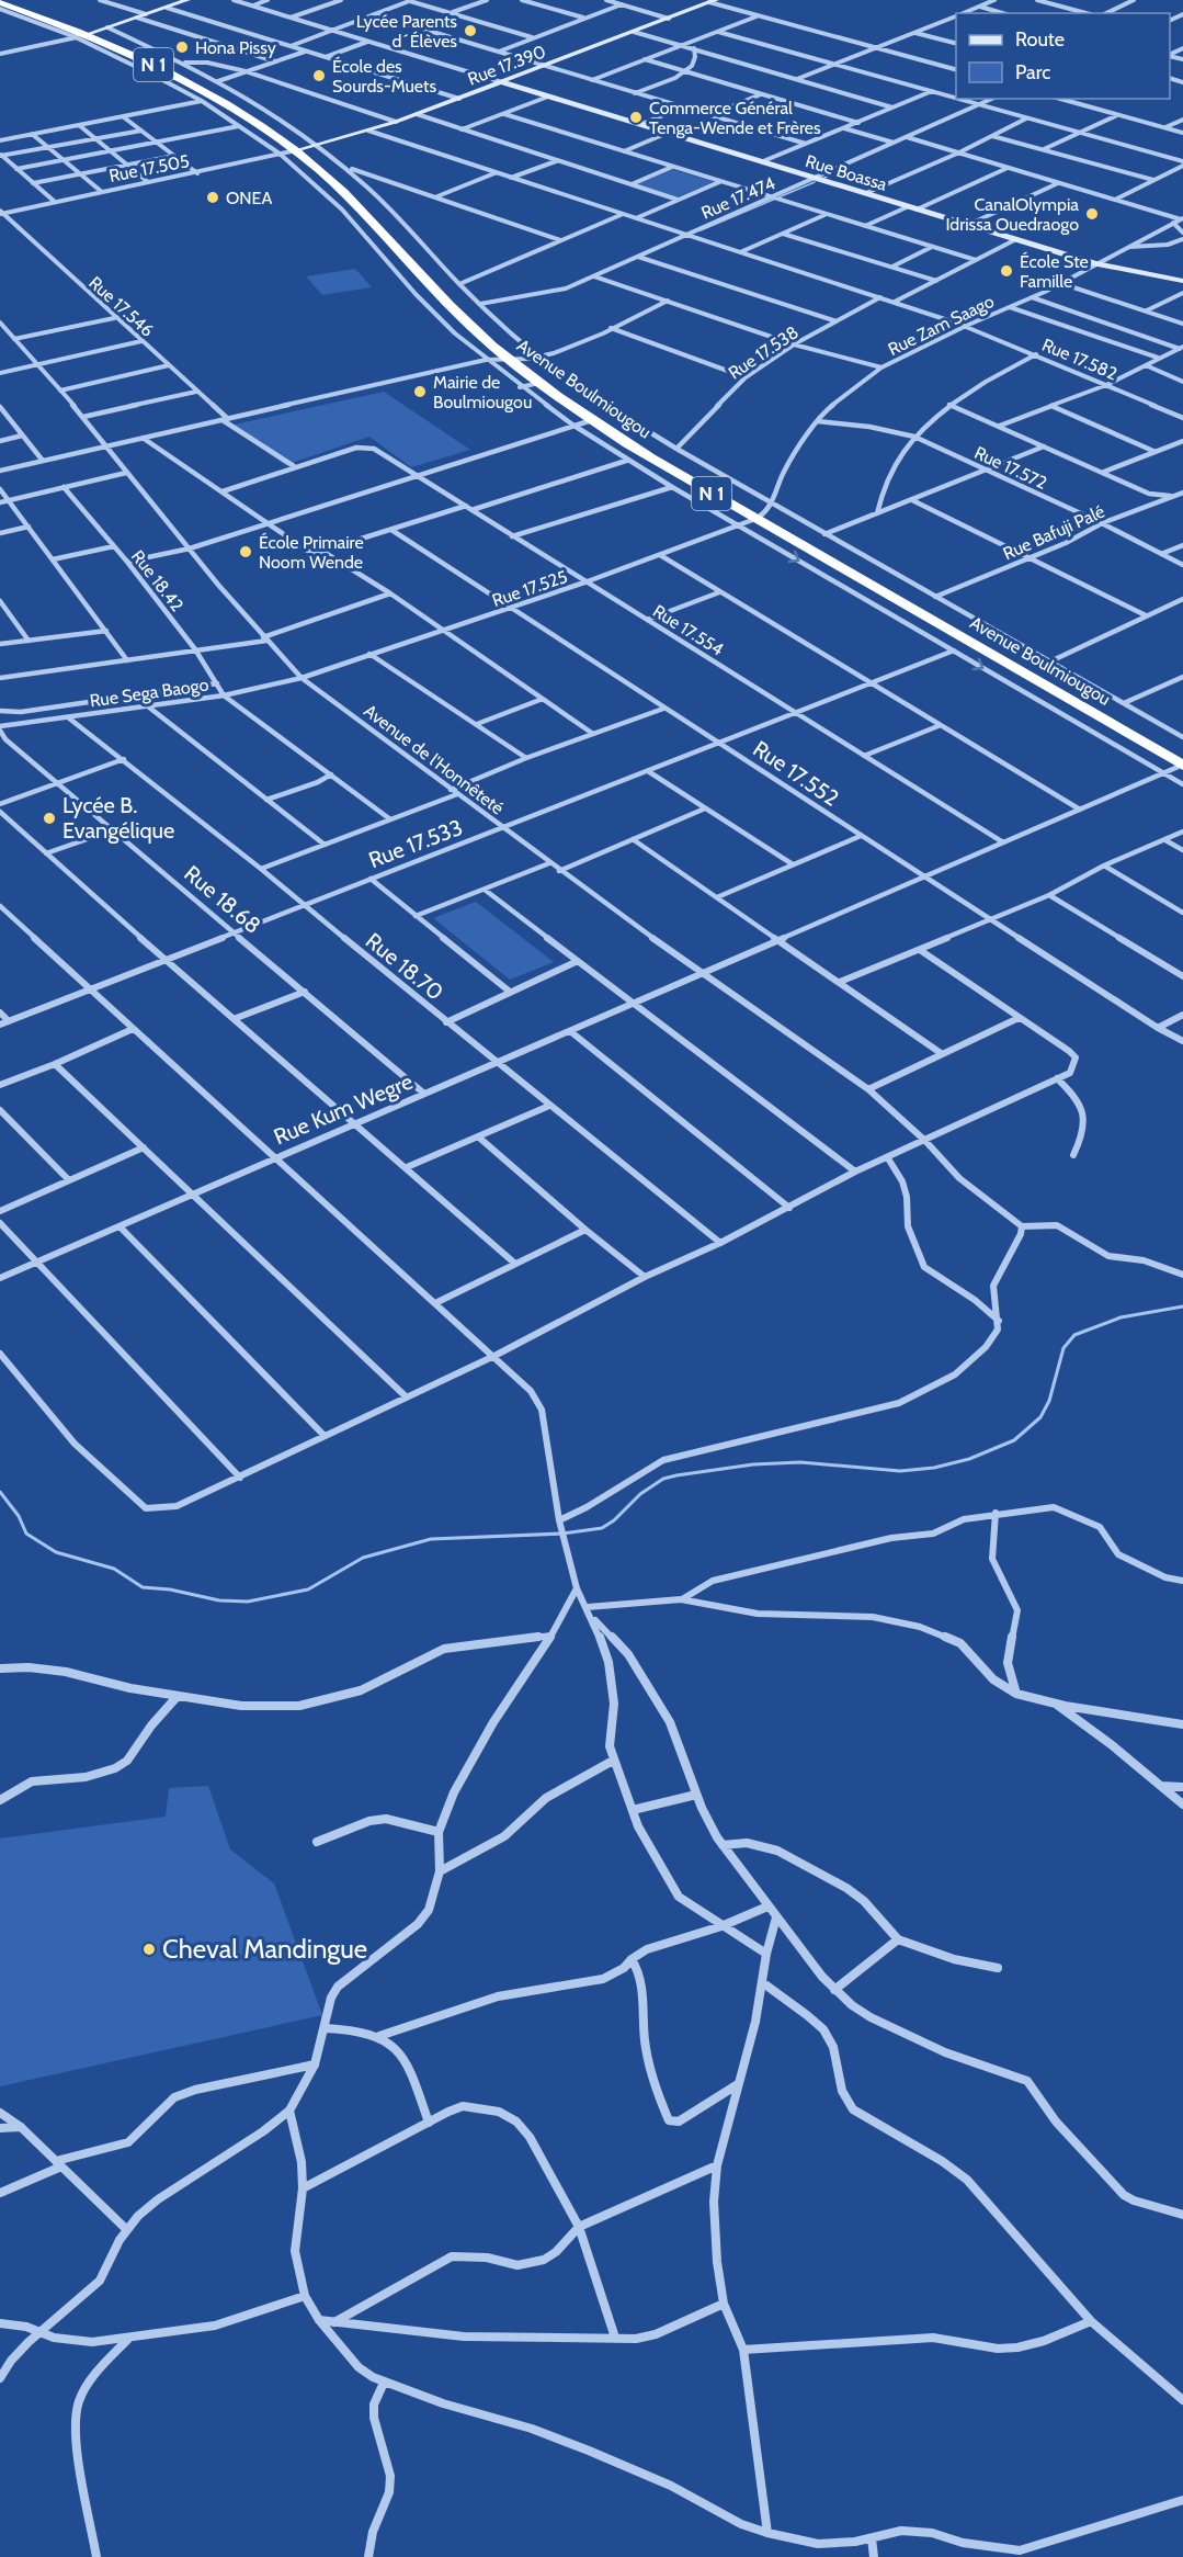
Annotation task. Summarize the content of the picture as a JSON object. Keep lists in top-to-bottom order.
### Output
{
  "streets": {
    "highway": ["N 1", "Avenue Boulmiougou"],
    "street": [
      "Rue 17.390",
      "Rue 17.505",
      "Rue Boassa",
      "Rue 17.474",
      "Rue 17.546",
      "Rue Zam Saago",
      "Rue 17.538",
      "Rue 17.582",
      "Rue 17.572",
      "Rue Bafuji Palé",
      "Rue 18.42",
      "Rue 17.525",
      "Rue 17.554",
      "Rue Sega Baogo",
      "Avenue de l'Honnêteté",
      "Rue 17.552",
      "Rue 17.533",
      "Rue 18.68",
      "Rue 18.70",
      "Rue Kum Wegre"
    ]
  },
  "crossings": [
    ["Rue 17.390", "Rue 17.505"],
    ["Rue 17.390", "Rue Boassa"],
    ["Rue 17.390", "Rue 17.582"],
    ["Rue 17.390", "Avenue Boulmiougou"],
    ["Rue 17.505", "Rue 17.546"],
    ["Rue 17.505", "Avenue Boulmiougou"],
    ["Rue Boassa", "Rue 17.474"],
    ["Rue Boassa", "Rue Zam Saago"],
    ["Rue 17.474", "Rue 17.582"],
    ["Rue 17.546", "Rue 17.554"],
    ["Rue Zam Saago", "Rue 17.582"],
    ["Rue Zam Saago", "Avenue Boulmiougou"],
    ["Rue Zam Saago", "Rue 17.572"],
    ["Rue Zam Saago", "Rue 17.525"],
    ["Rue 17.538", "Rue 17.582"],
    ["Avenue Boulmiougou", "Rue 17.525"],
    ["Avenue Boulmiougou", "Rue Kum Wegre"],
    ["Rue 17.572", "Rue Bafuji Palé"],
    ["Rue 18.42", "Rue Sega Baogo"],
    ["Rue 17.525", "Rue 17.554"],
    ["Rue 17.525", "Rue Sega Baogo"],
    ["Rue 17.525", "Avenue de l'Honnêteté"],
    ["Rue 17.525", "Rue 17.552"],
    ["Rue 17.554", "Rue 17.533"],
    ["Rue 17.554", "Rue Kum Wegre"],
    ["Rue Sega Baogo", "Avenue de l'Honnêteté"],
    ["Rue Sega Baogo", "Rue 18.68"],
    ["Rue Sega Baogo", "Rue 18.70"],
    ["Avenue de l'Honnêteté", "Rue 17.533"],
    ["Avenue de l'Honnêteté", "Rue Kum Wegre"],
    ["Rue 17.552", "Rue 17.533"],
    ["Rue 17.552", "Rue Kum Wegre"],
    ["Rue 17.533", "Rue 18.68"],
    ["Rue 17.533", "Rue 18.70"],
    ["Rue 18.68", "Rue Kum Wegre"],
    ["Rue 18.70", "Rue Kum Wegre"]
  ],
  "places": [
    "Lycée Parents d´Élèves",
    "Hona Pissy",
    "École des Sourds-Muets",
    "Commerce Général Tenga-Wende et Frères",
    "ONEA",
    "CanalOlympia Idrissa Ouedraogo",
    "École Ste Famille",
    "Mairie de Boulmiougou",
    "École Primaire Noom Wende",
    "Lycée B. Evangélique",
    "Cheval Mandingue"
  ],
  "legend": ["Route", "Parc"]
}
